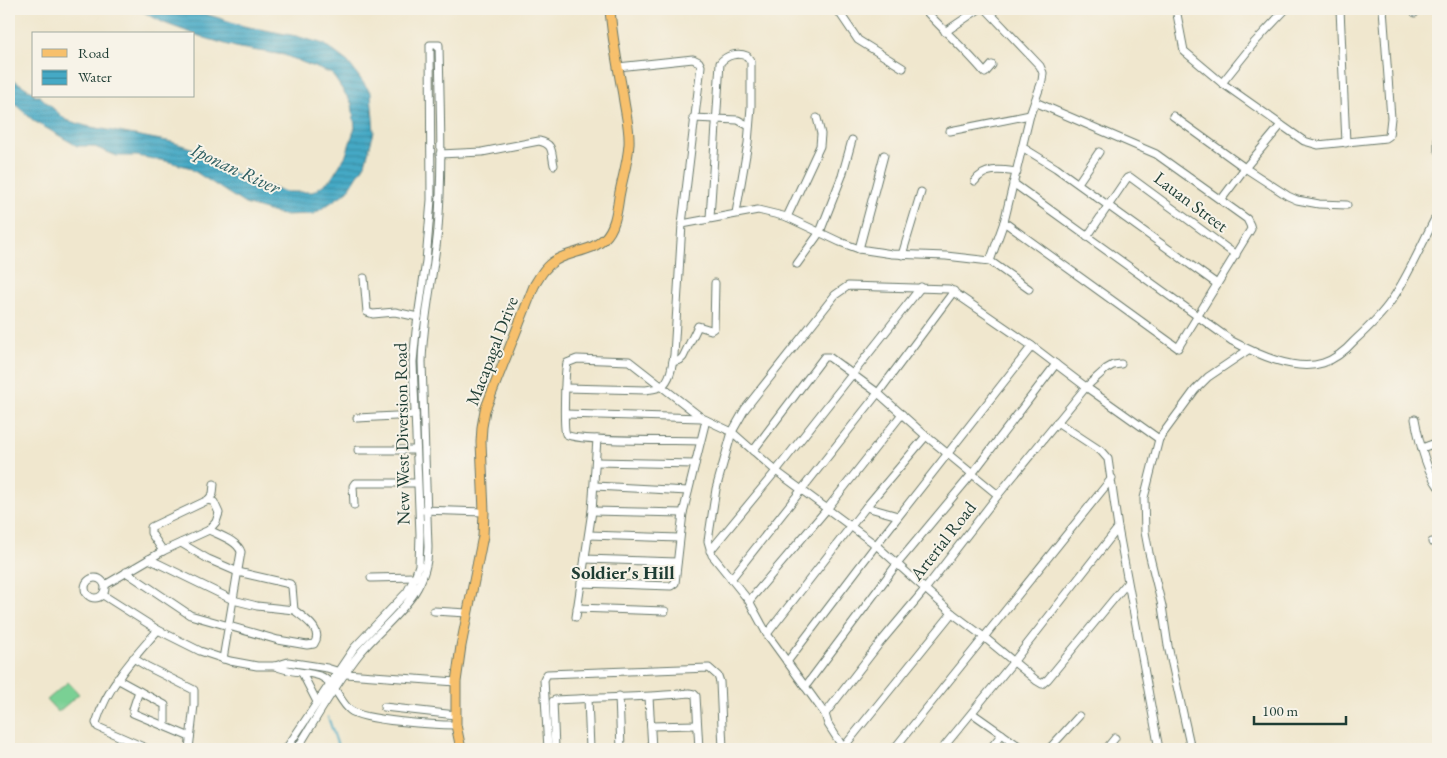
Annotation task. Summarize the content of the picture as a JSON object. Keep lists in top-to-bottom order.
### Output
{
  "streets": {
    "main road": ["Macapagal Drive"],
    "street": ["Lauan Street", "New West Diversion Road", "Arterial Road"]
  },
  "districts": ["Soldier's Hill"],
  "water": ["Iponan River"],
  "legend": ["Road", "Water"],
  "scale_bar": "100 m"
}
